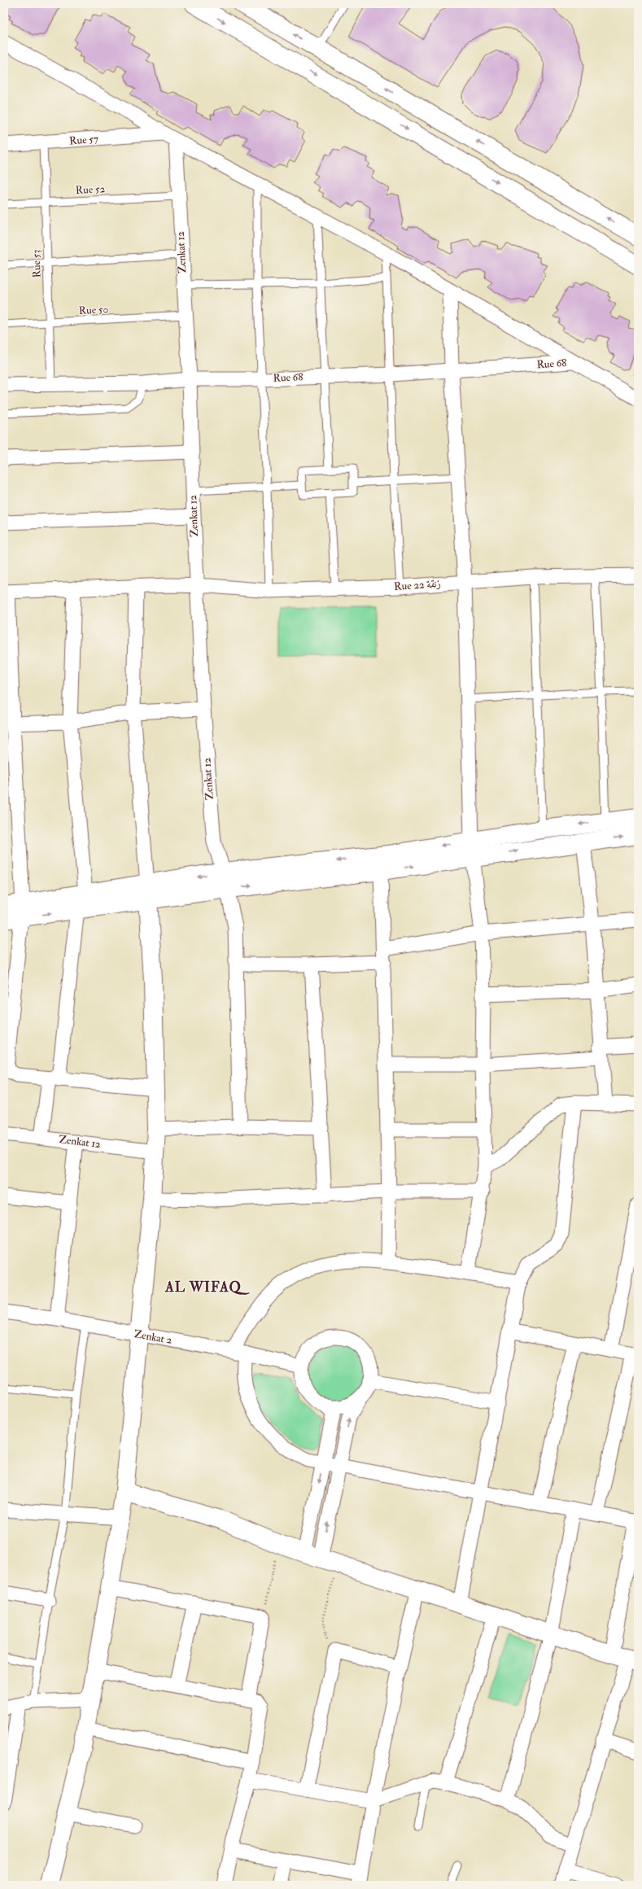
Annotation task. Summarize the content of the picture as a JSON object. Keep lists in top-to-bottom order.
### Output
{
  "streets": {
    "street": [
      "Rue 57",
      "Zenkat 12",
      "Rue 68",
      "Rue 22 زنقة",
      "Zenkat 2"
    ],
    "lane": ["Rue 52", "Rue 53", "Rue 50"]
  },
  "crossings": [
    ["Rue 57", "Rue 53"],
    ["Rue 52", "Zenkat 12"],
    ["Rue 52", "Rue 53"],
    ["Zenkat 12", "Rue 50"],
    ["Zenkat 12", "Rue 68"],
    ["Zenkat 12", "Rue 22 زنقة"],
    ["Rue 53", "Rue 50"],
    ["Rue 53", "Rue 68"]
  ],
  "districts": ["AL WIFAQ"]
}
